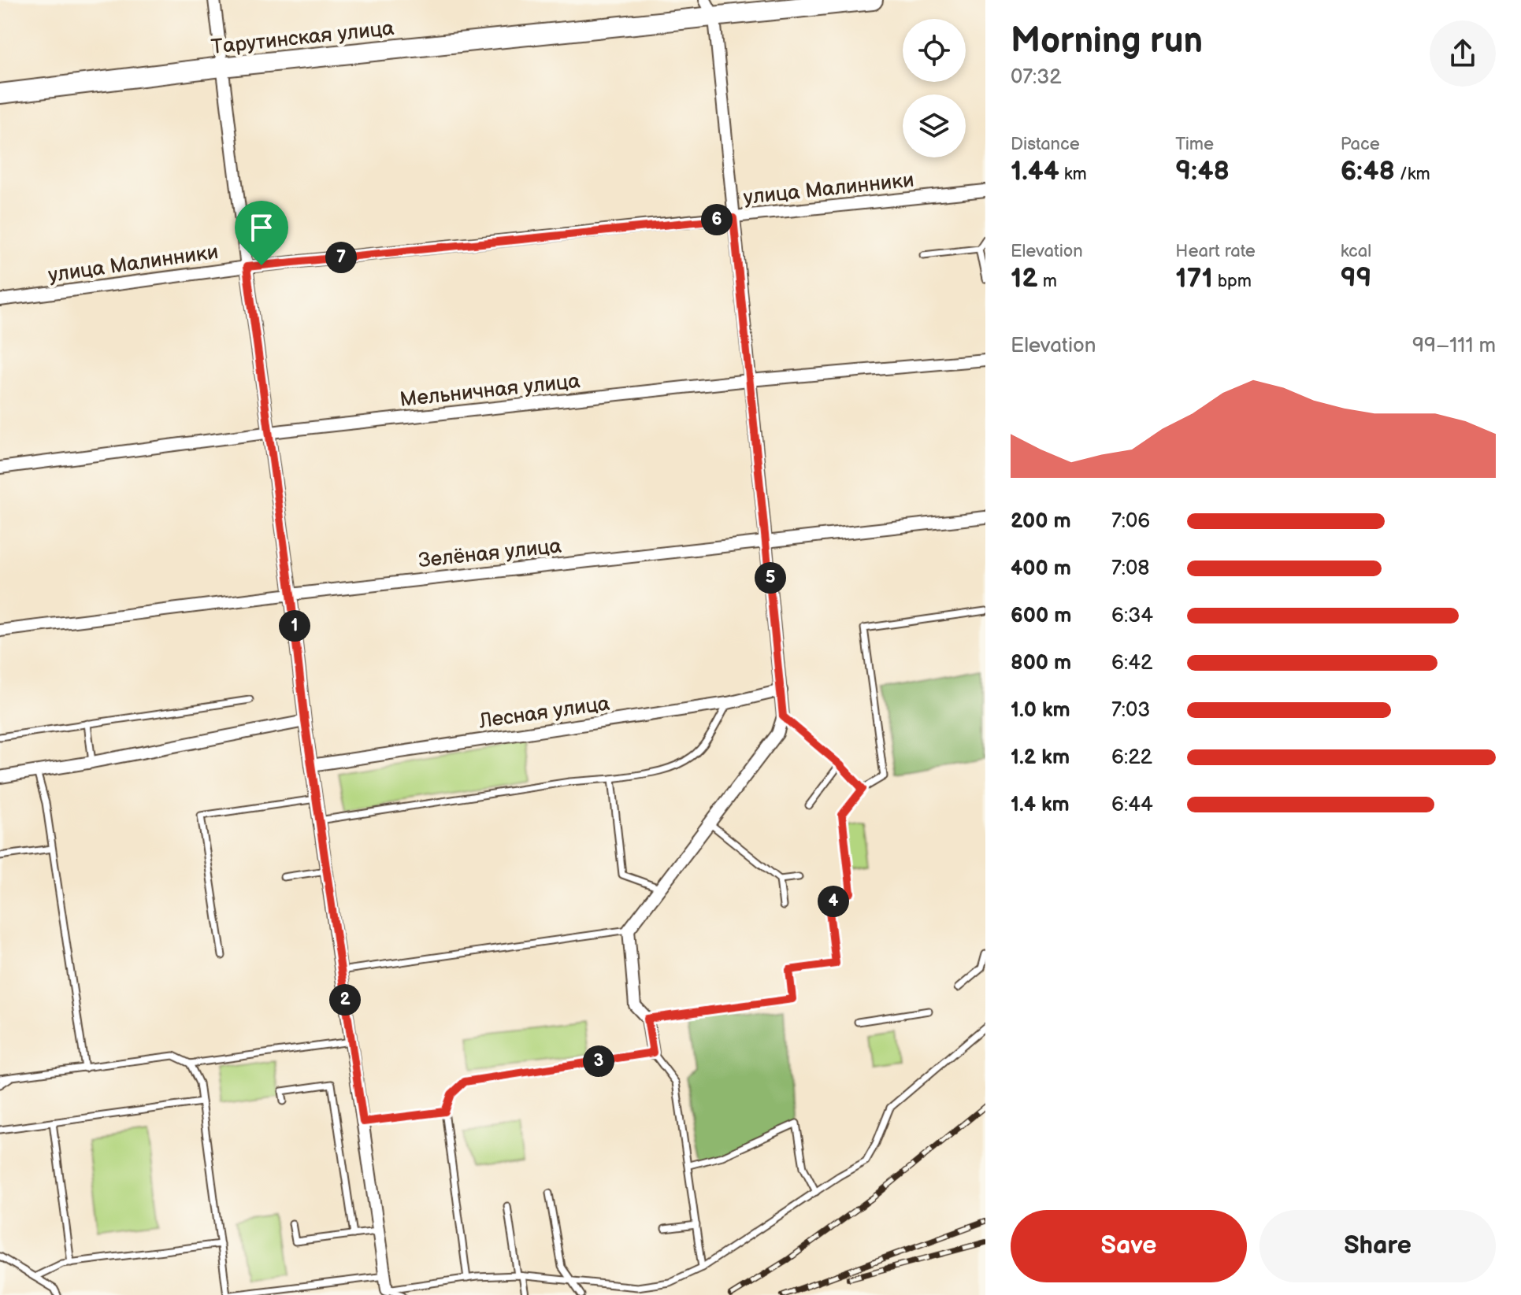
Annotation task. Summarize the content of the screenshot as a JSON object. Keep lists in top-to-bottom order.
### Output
{
  "streets": {
    "main road": ["Тарутинская улица"],
    "street": [
      "улица Малинники",
      "Мельничная улица",
      "Зелёная улица",
      "Лесная улица"
    ]
  },
  "page": {
    "heading": ["Morning run", "07:32"],
    "stats": [
      ["Distance", "1.44 km"],
      ["Time", "9:48"],
      ["Pace", "6:48 /km"],
      ["Elevation", "12 m"],
      ["Heart rate", "171 bpm"],
      ["kcal", "99"]
    ],
    "pins": [
      "6",
      "7",
      "5",
      "1",
      "4",
      "2",
      "3"
    ],
    "chart": ["Elevation", "99–111 m"],
    "list": [
      {
        "name": "200 m",
        "note": "7:06"
      },
      {
        "name": "400 m",
        "note": "7:08"
      },
      {
        "name": "600 m",
        "note": "6:34"
      },
      {
        "name": "800 m",
        "note": "6:42"
      },
      {
        "name": "1.0 km",
        "note": "7:03"
      },
      {
        "name": "1.2 km",
        "note": "6:22"
      },
      {
        "name": "1.4 km",
        "note": "6:44"
      }
    ],
    "buttons": ["Save", "Share"]
  }
}
